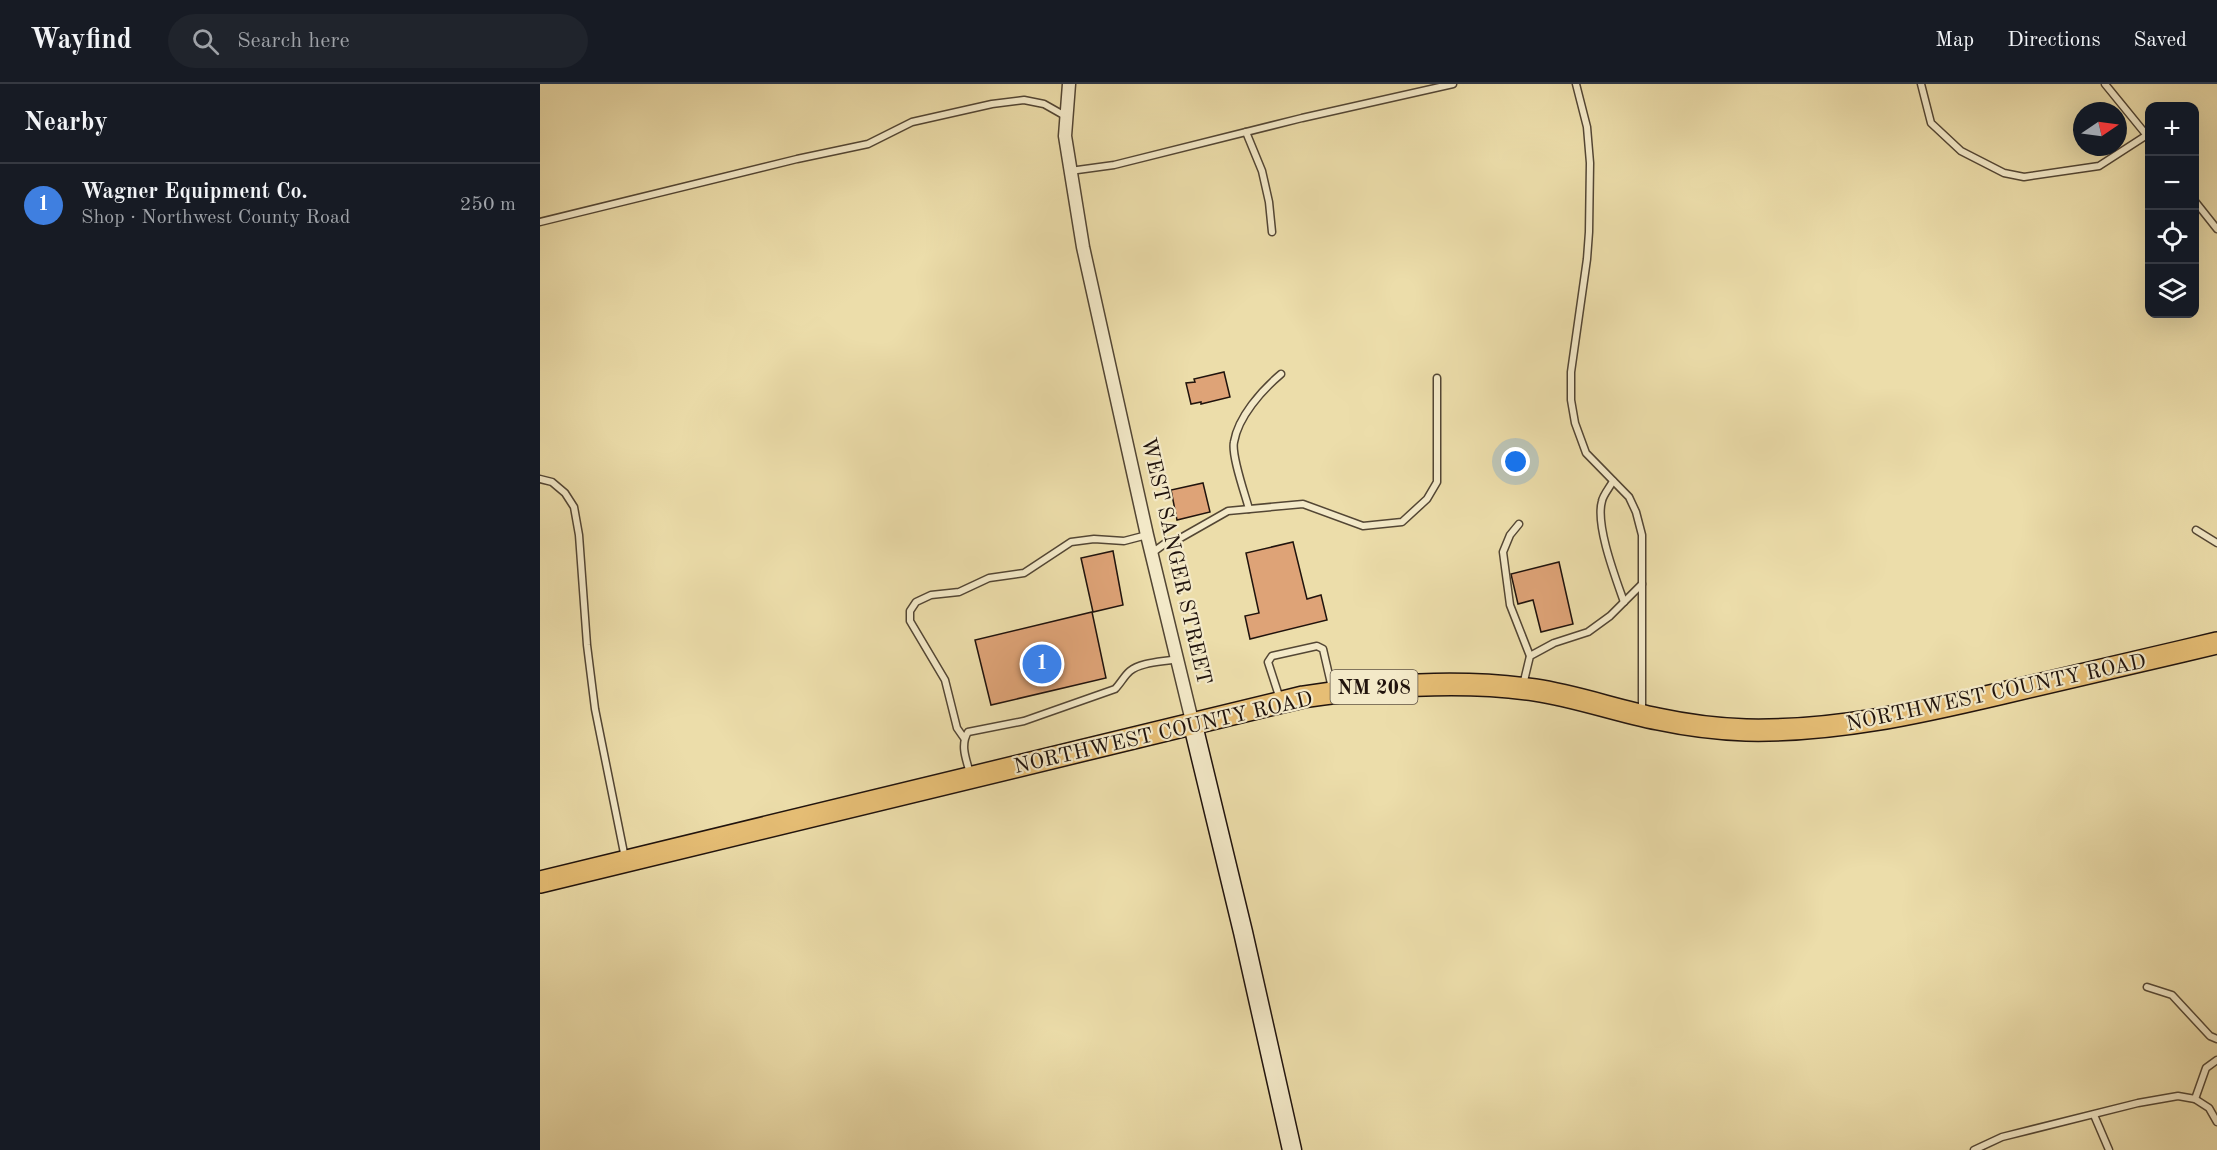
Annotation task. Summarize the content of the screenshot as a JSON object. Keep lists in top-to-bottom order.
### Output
{
  "streets": {
    "highway": ["NM 208", "NORTHWEST COUNTY ROAD"],
    "main road": ["WEST SANGER STREET"]
  },
  "crossings": [
    ["WEST SANGER STREET", "NORTHWEST COUNTY ROAD"]
  ],
  "north": "right",
  "page": {
    "header": "Wayfind",
    "search": "Search here",
    "nav": ["Map", "Directions", "Saved"],
    "heading": "Nearby",
    "map_buttons": ["+", "−"],
    "list": [
      {
        "mark": "1",
        "name": "Wagner Equipment Co.",
        "note": "Shop · Northwest County Road",
        "value": "250 m"
      }
    ],
    "pins": "1"
  }
}
